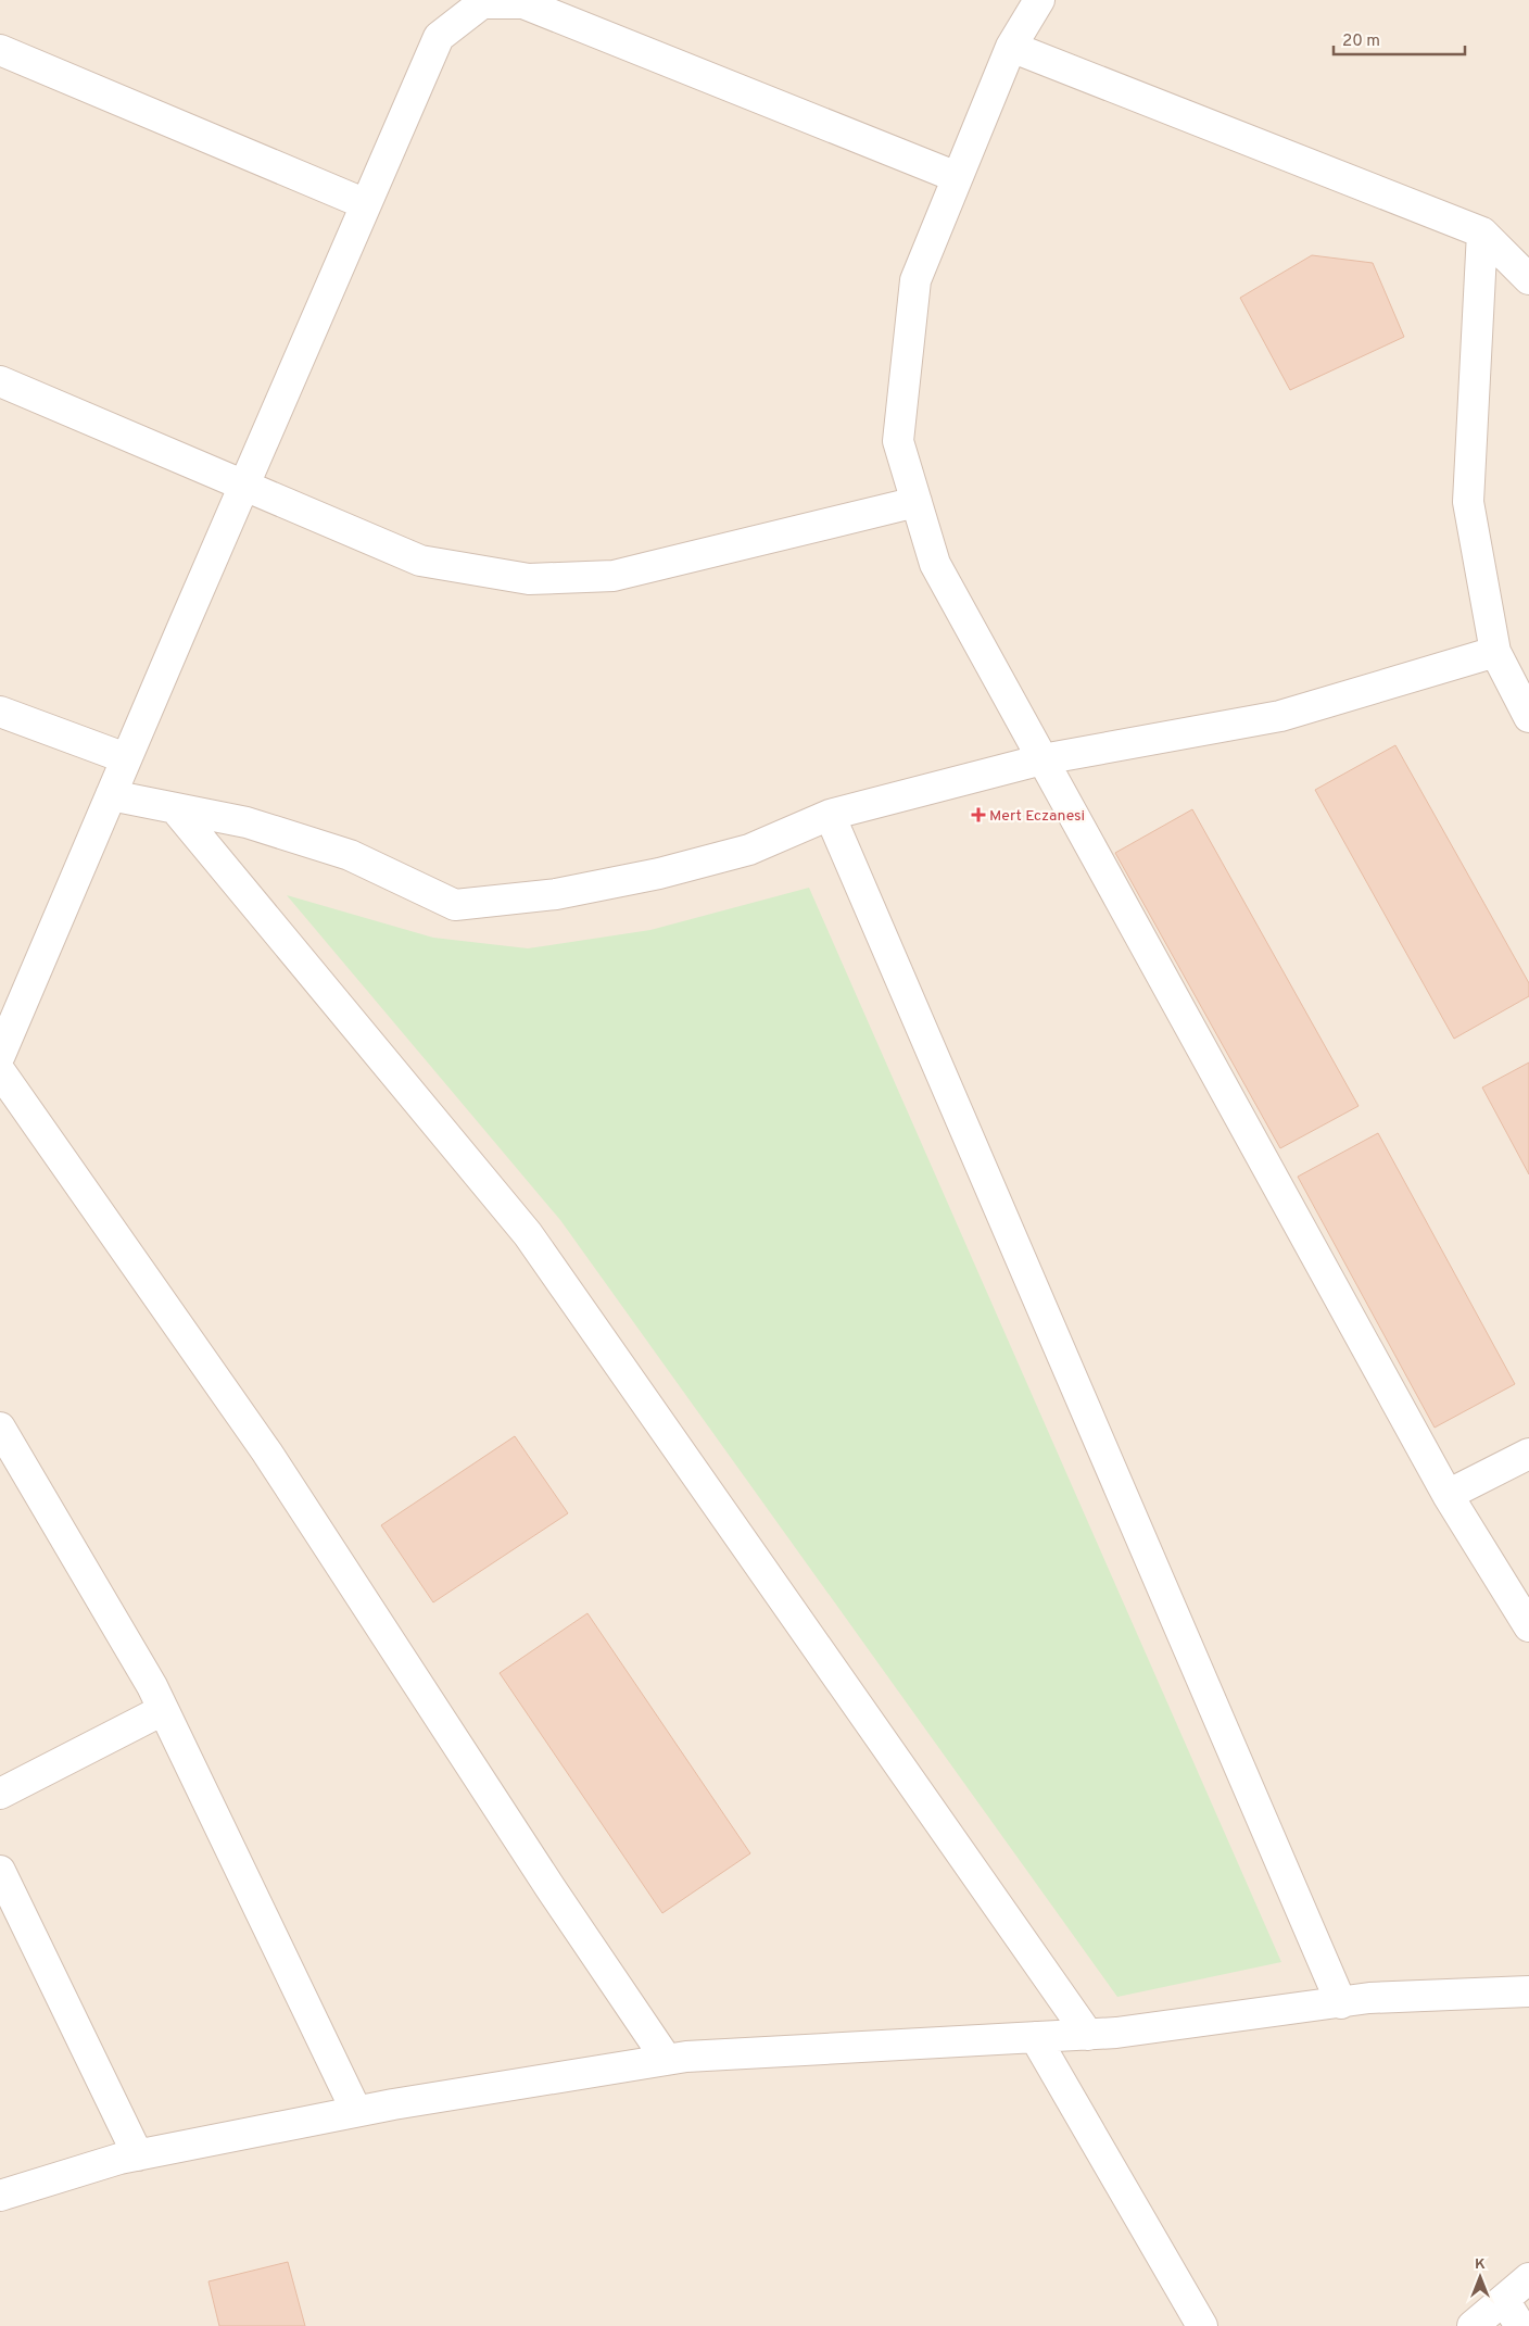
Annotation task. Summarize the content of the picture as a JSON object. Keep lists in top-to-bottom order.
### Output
{
  "places": {
    "health": ["Mert Eczanesi"]
  },
  "scale_bar": "20 m",
  "north": "top"
}
